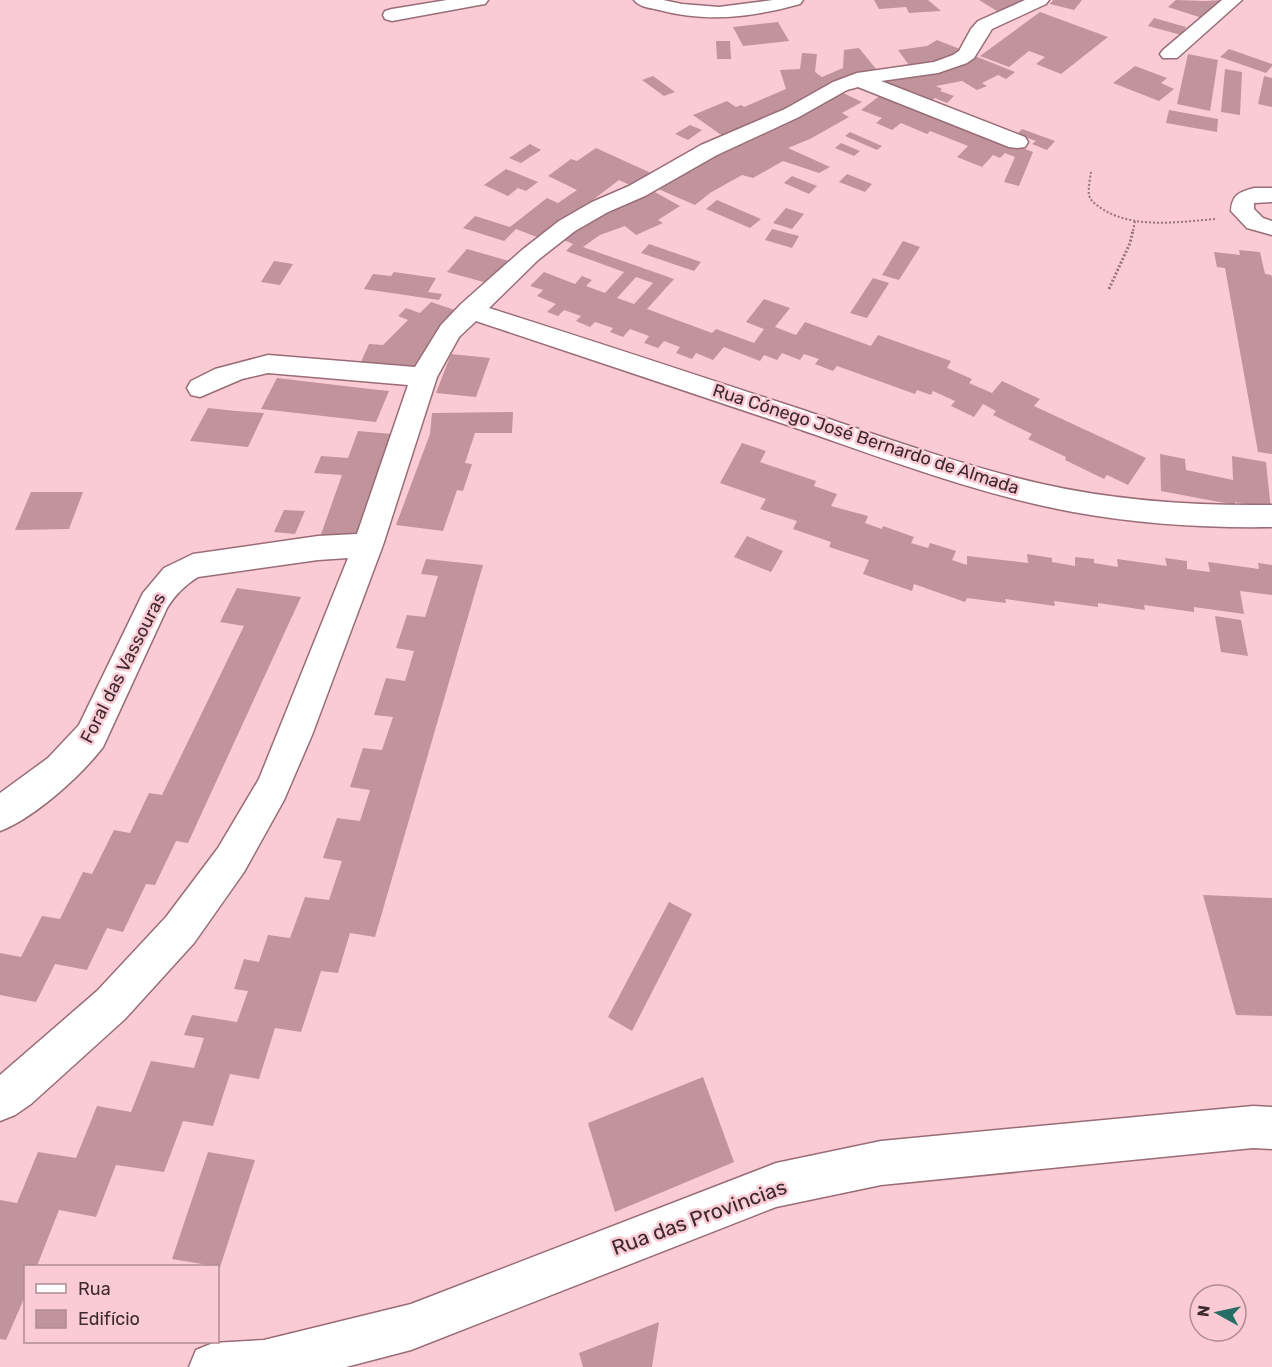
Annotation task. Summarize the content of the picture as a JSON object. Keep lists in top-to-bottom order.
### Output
{
  "streets": {
    "street": ["Rua Cónego José Bernardo de Almada", "Foral das Vassouras", "Rua das Provincias"]
  },
  "legend": ["Rua", "Edifício"],
  "north": "left"
}
